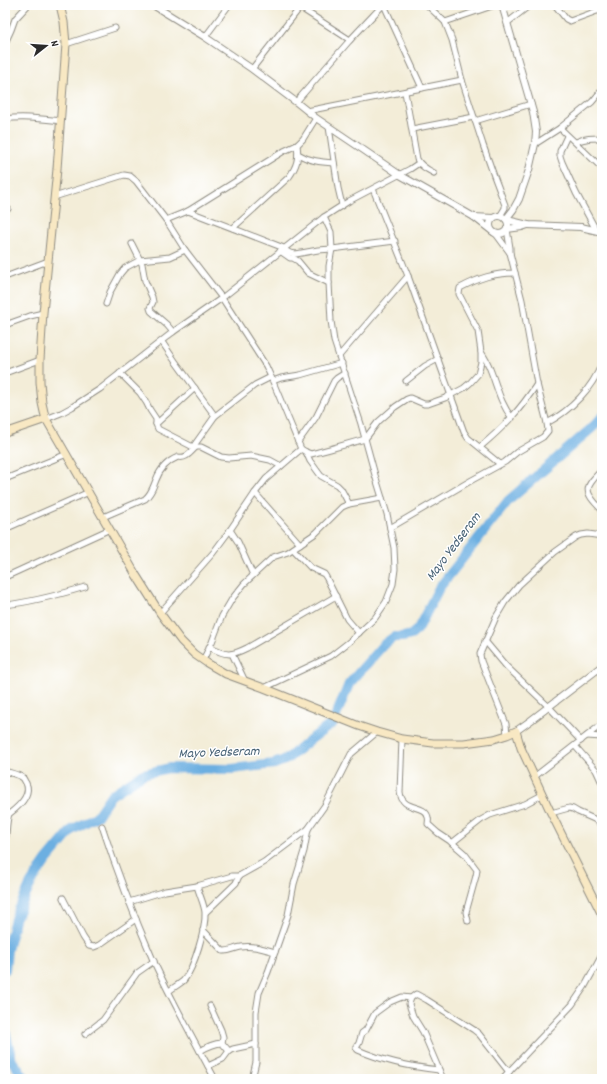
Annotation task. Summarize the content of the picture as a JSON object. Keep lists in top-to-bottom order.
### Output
{
  "water": ["Mayo Yedseram"],
  "north": "right"
}
